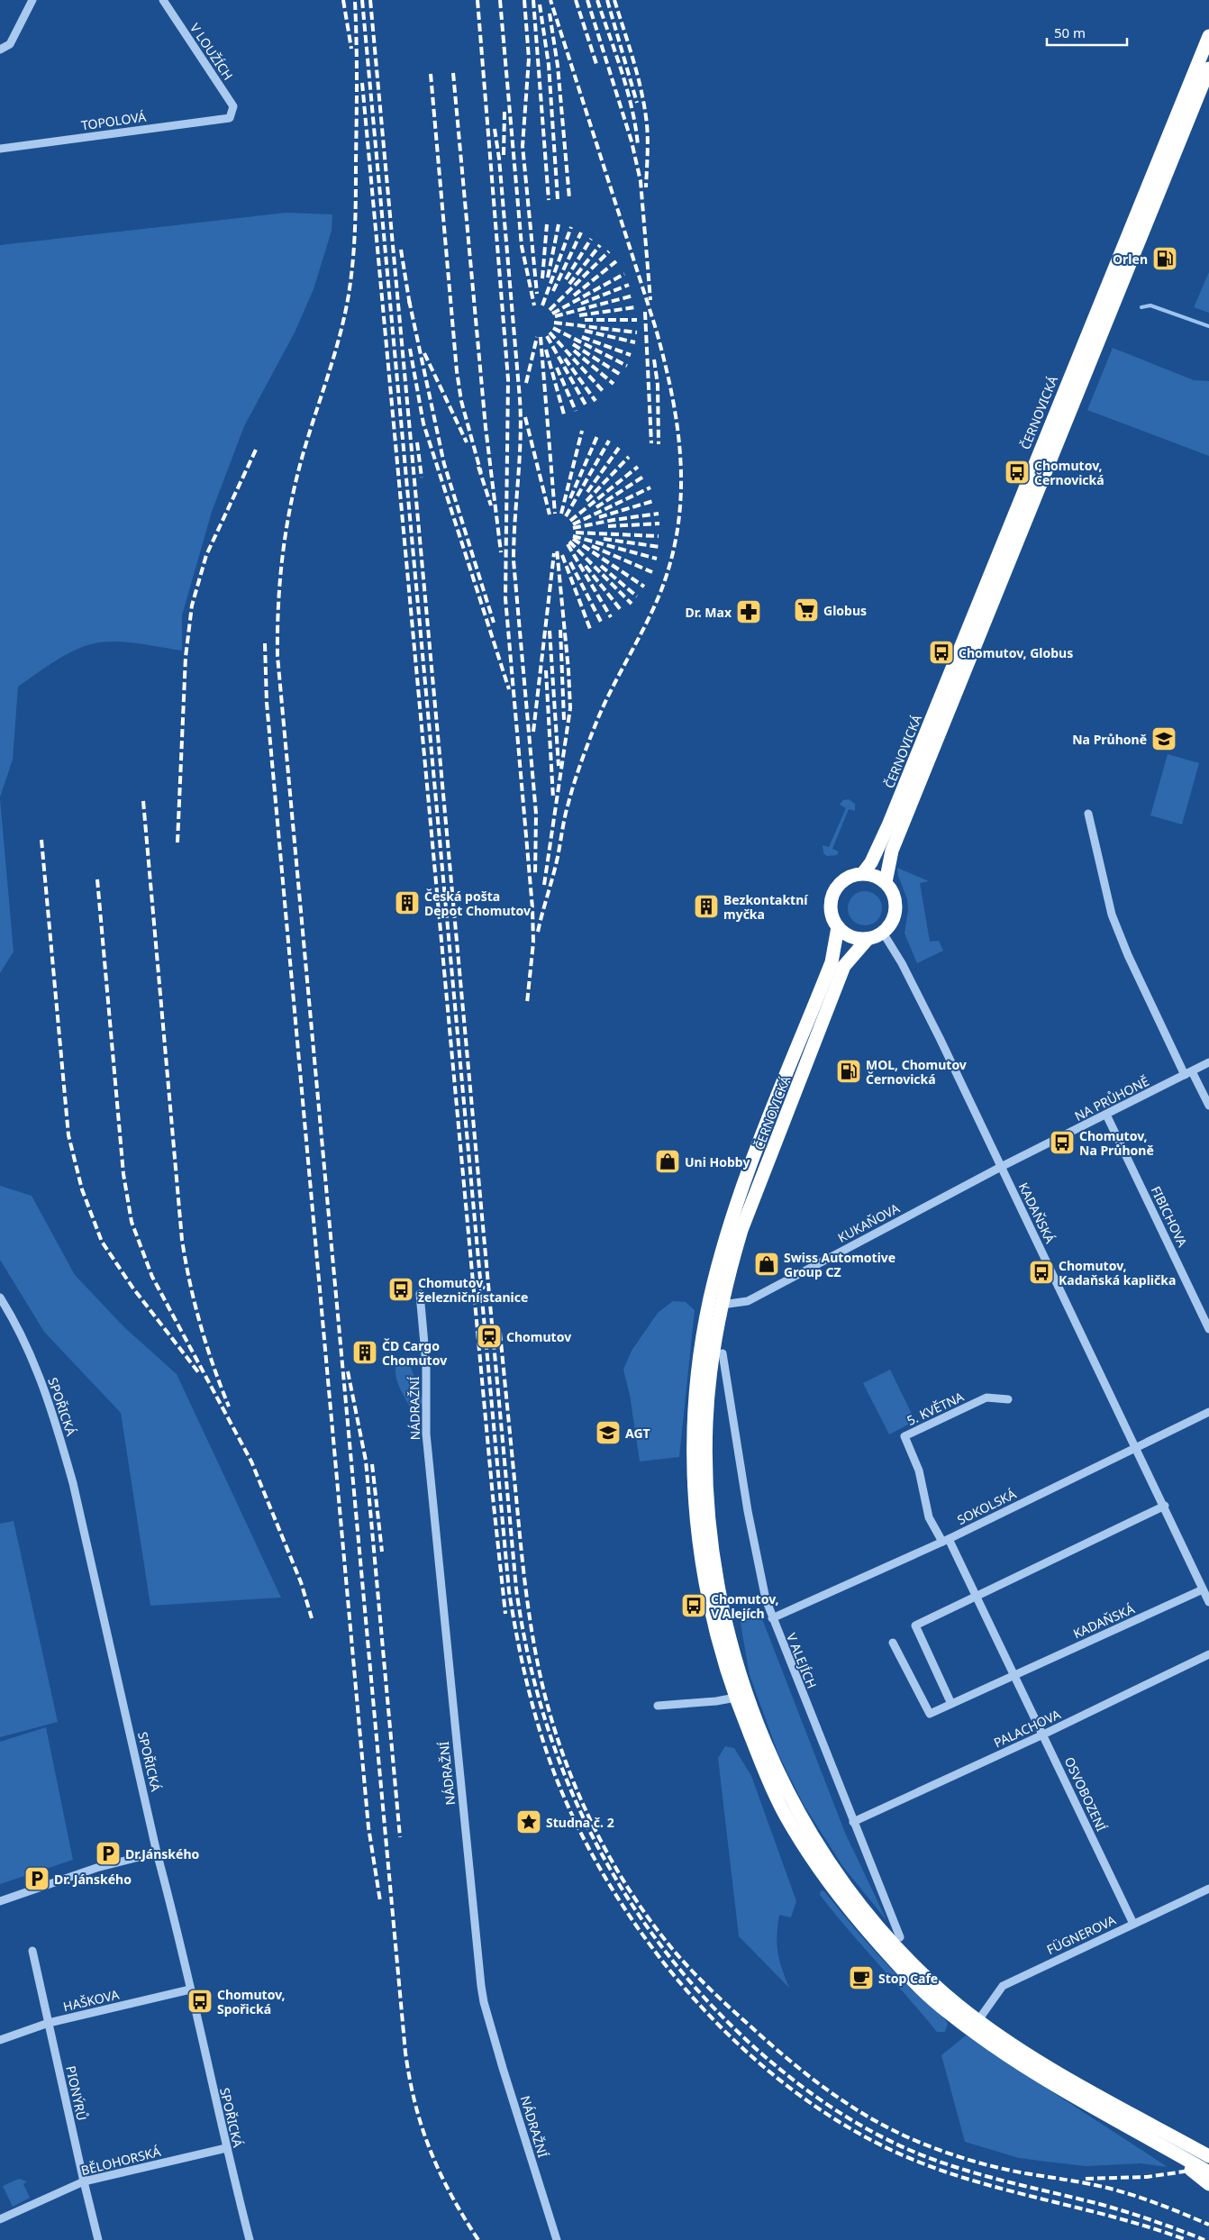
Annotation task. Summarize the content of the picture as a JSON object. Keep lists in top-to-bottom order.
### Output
{
  "streets": {
    "highway": ["ČERNOVICKÁ"],
    "street": [
      "V LOUŽÍCH",
      "TOPOLOVÁ",
      "NA PRŮHONĚ",
      "KADAŇSKÁ",
      "FIBICHOVA",
      "KUKAŇOVA",
      "SPOŘICKÁ",
      "NÁDRAŽNÍ",
      "5. KVĚTNA",
      "SOKOLSKÁ",
      "V ALEJÍCH",
      "PALACHOVA",
      "OSVOBOZENÍ",
      "FÜGNEROVA",
      "HAŠKOVA",
      "PIONÝRŮ",
      "BĚLOHORSKÁ"
    ]
  },
  "crossings": [
    ["V LOUŽÍCH", "TOPOLOVÁ"],
    ["ČERNOVICKÁ", "KADAŇSKÁ"],
    ["ČERNOVICKÁ", "KUKAŇOVA"],
    ["NA PRŮHONĚ", "KADAŇSKÁ"],
    ["NA PRŮHONĚ", "FIBICHOVA"],
    ["NA PRŮHONĚ", "KUKAŇOVA"],
    ["KADAŇSKÁ", "KUKAŇOVA"],
    ["KADAŇSKÁ", "SOKOLSKÁ"],
    ["KADAŇSKÁ", "OSVOBOZENÍ"],
    ["SPOŘICKÁ", "HAŠKOVA"],
    ["SPOŘICKÁ", "BĚLOHORSKÁ"],
    ["5. KVĚTNA", "SOKOLSKÁ"],
    ["5. KVĚTNA", "OSVOBOZENÍ"],
    ["SOKOLSKÁ", "V ALEJÍCH"],
    ["SOKOLSKÁ", "OSVOBOZENÍ"],
    ["V ALEJÍCH", "PALACHOVA"],
    ["PALACHOVA", "OSVOBOZENÍ"],
    ["OSVOBOZENÍ", "FÜGNEROVA"],
    ["HAŠKOVA", "PIONÝRŮ"],
    ["PIONÝRŮ", "BĚLOHORSKÁ"]
  ],
  "places": {
    "fuel station": ["Orlen", "MOL, Chomutov Černovická"],
    "bus stop": [
      "Chomutov, Černovická",
      "Chomutov, Globus",
      "Chomutov, Na Průhoně",
      "Chomutov, Kadaňská kaplička",
      "Chomutov, železniční stanice",
      "Chomutov, V Alejích",
      "Chomutov, Spořická"
    ],
    "supermarket": ["Globus"],
    "pharmacy": ["Dr. Max"],
    "school or university": ["Na Průhoně", "AGT"],
    "building": ["Česká pošta Depot Chomutov", "Bezkontaktní myčka", "ČD Cargo Chomutov"],
    "shop": ["Uni Hobby", "Swiss Automotive Group CZ"],
    "station": ["Chomutov"],
    "place": ["Studna č. 2"],
    "parking": ["Dr.Jánského", "Dr. Jánského"],
    "cafe": ["Stop Cafe"]
  },
  "scale_bar": "50 m"
}
